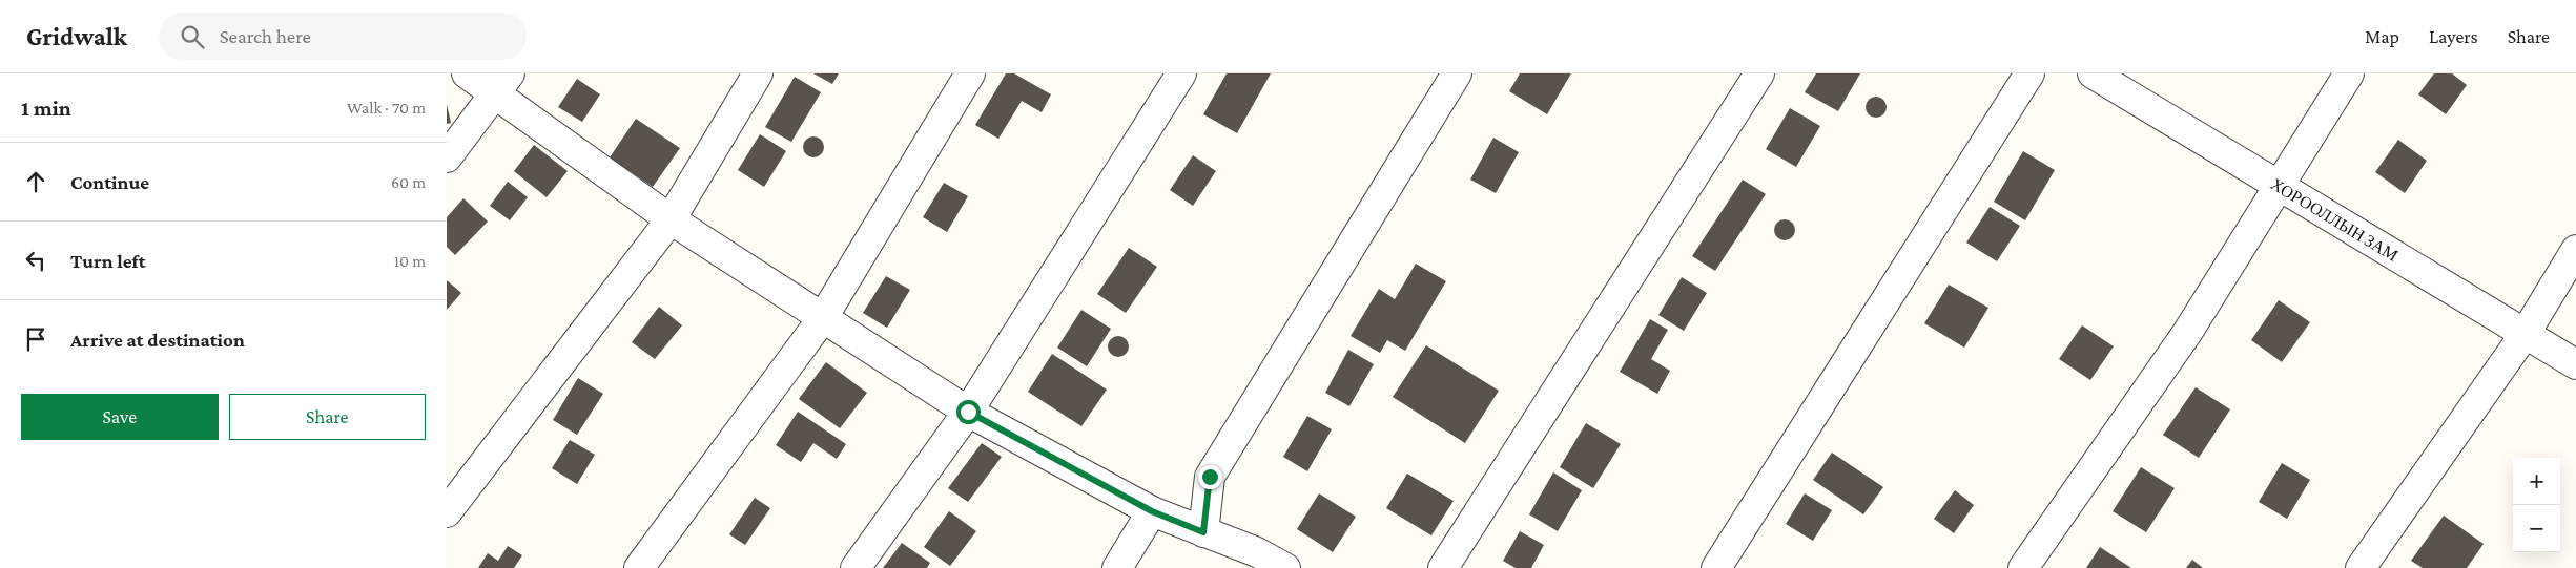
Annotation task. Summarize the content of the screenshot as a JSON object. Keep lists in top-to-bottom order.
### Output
{
  "streets": {
    "street": ["ХОРООЛЛЫН ЗАМ"]
  },
  "page": {
    "header": "Gridwalk",
    "search": "Search here",
    "nav": ["Map", "Layers", "Share"],
    "heading": ["1 min", "Walk · 70 m"],
    "list": [
      ["Continue", "60 m"],
      ["Turn left", "10 m"],
      "Arrive at destination"
    ],
    "buttons": ["Save", "Share"],
    "map_buttons": ["+", "−"]
  }
}
